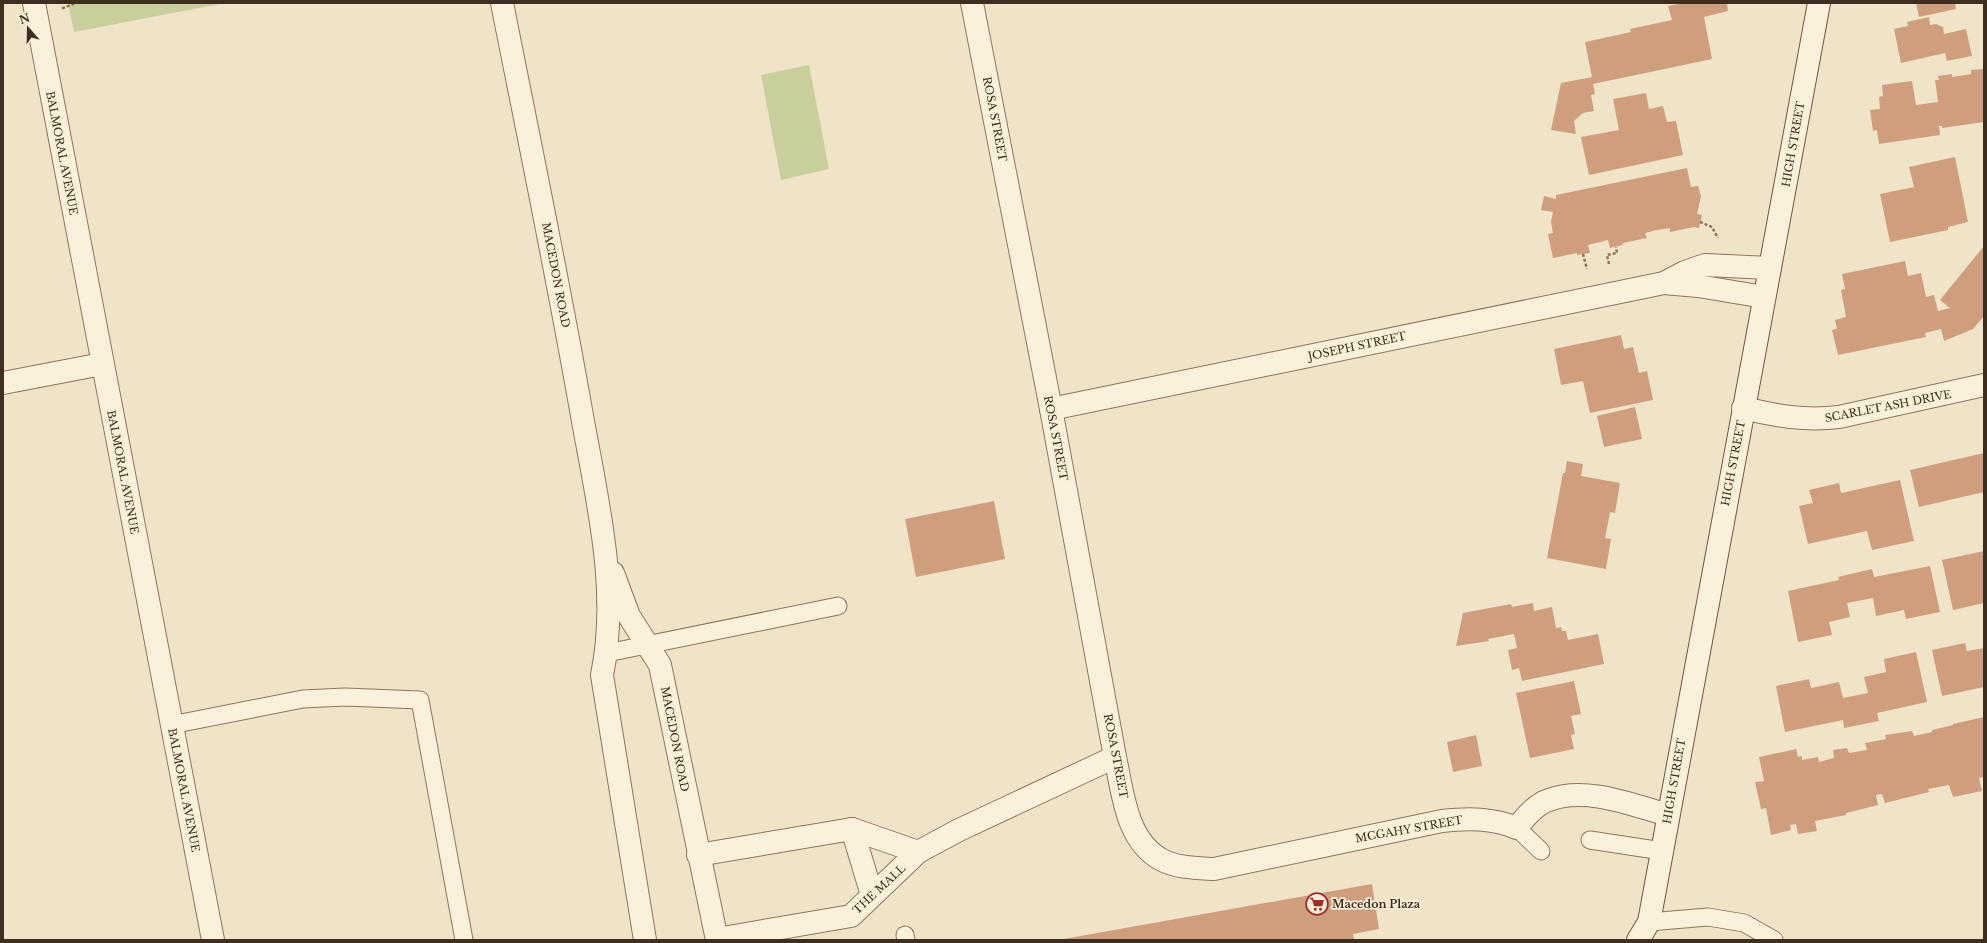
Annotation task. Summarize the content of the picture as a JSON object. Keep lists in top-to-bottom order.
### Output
{
  "streets": {
    "street": [
      "ROSA STREET",
      "HIGH STREET",
      "BALMORAL AVENUE",
      "MACEDON ROAD",
      "JOSEPH STREET",
      "SCARLET ASH DRIVE",
      "MCGAHY STREET",
      "THE MALL"
    ]
  },
  "crossings": [
    ["ROSA STREET", "JOSEPH STREET"],
    ["ROSA STREET", "MCGAHY STREET"],
    ["ROSA STREET", "THE MALL"],
    ["HIGH STREET", "JOSEPH STREET"],
    ["HIGH STREET", "SCARLET ASH DRIVE"],
    ["MACEDON ROAD", "THE MALL"]
  ],
  "places": {
    "supermarket": ["Macedon Plaza"]
  },
  "north": "top"
}
